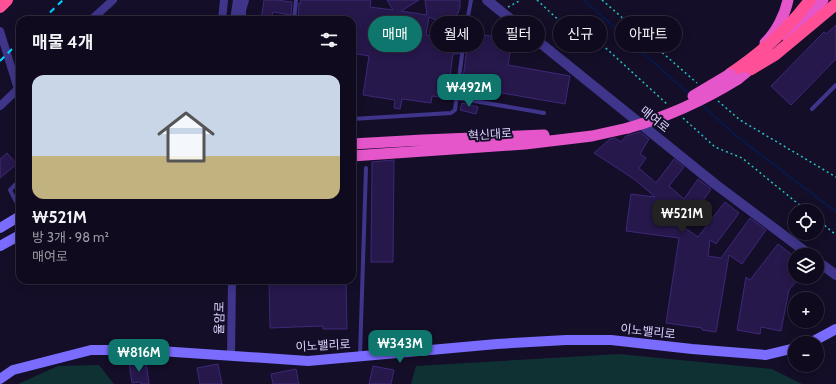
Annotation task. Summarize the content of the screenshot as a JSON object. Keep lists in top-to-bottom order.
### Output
{
  "streets": {
    "highway": ["혁신대로"],
    "main road": ["이노밸리로"],
    "street": ["매여로", "율암로"]
  },
  "crossings": [
    ["율암로", "이노밸리로"]
  ],
  "page": {
    "chip": [
      "매매",
      "월세",
      "필터",
      "신규",
      "아파트"
    ],
    "heading": "매물 4개",
    "list": [
      {
        "name": "₩521M",
        "note": "방 3개 · 98 m² · 매여로"
      }
    ],
    "price": [
      "₩492M",
      "₩521M",
      "₩343M",
      "₩816M"
    ],
    "map_buttons": ["+", "−"]
  }
}
